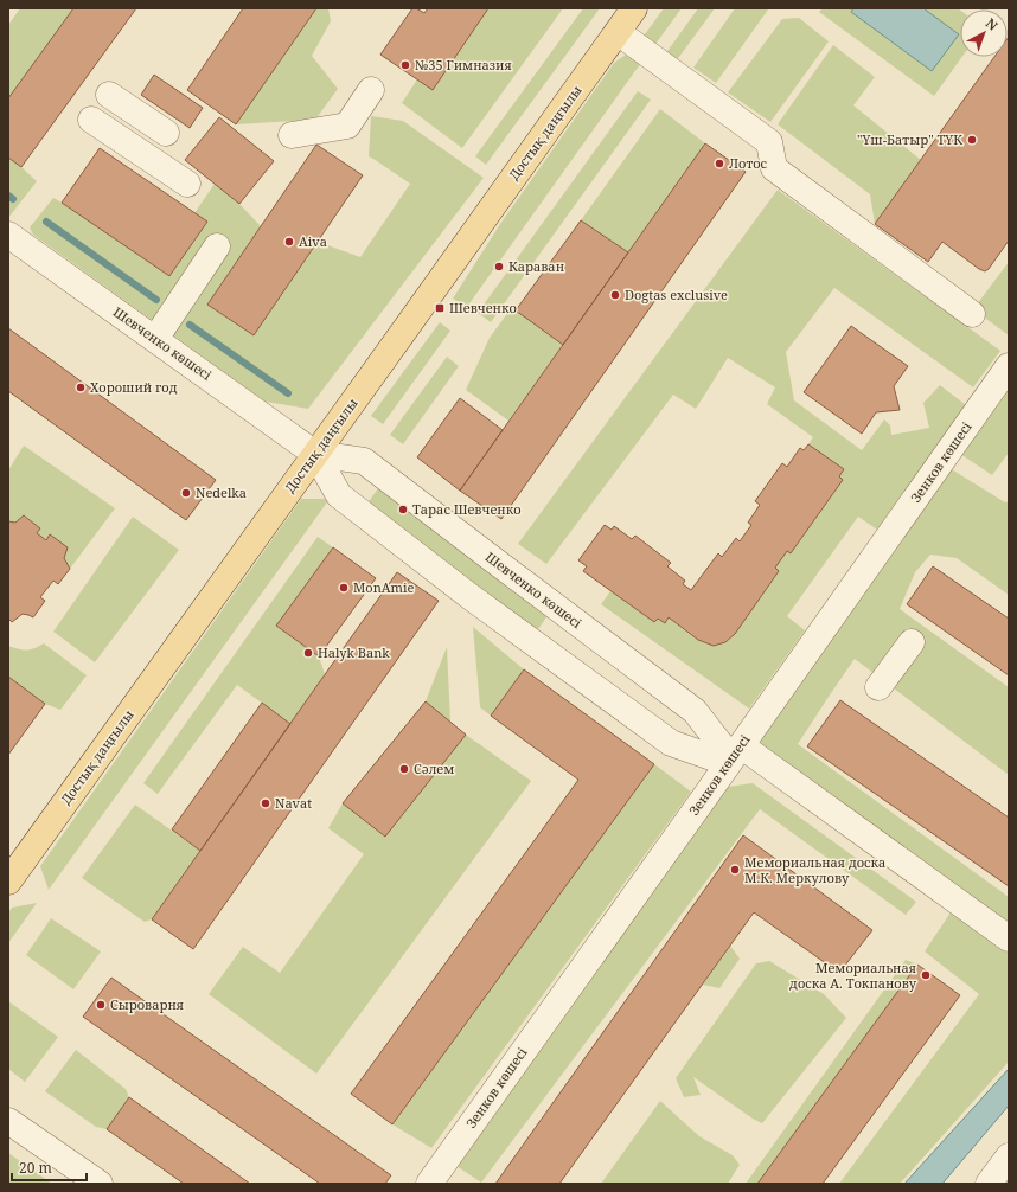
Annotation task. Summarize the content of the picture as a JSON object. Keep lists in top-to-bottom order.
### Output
{
  "streets": {
    "main road": ["Достық даңғылы"],
    "street": ["Шевченко көшесі", "Зенков көшесі"]
  },
  "crossings": [
    ["Достық даңғылы", "Шевченко көшесі"],
    ["Шевченко көшесі", "Зенков көшесі"]
  ],
  "places": {
    "other": [
      "№35 Гимназия",
      "\"Үш-Батыр\" ТҮК",
      "Лотос",
      "Aiva",
      "Караван",
      "Dogtas exclusive",
      "Хороший год",
      "Nedelka",
      "Тарас Шевченко",
      "MonAmie",
      "Halyk Bank",
      "Сәлем",
      "Navat",
      "Мемориальная доска М.К. Меркулову",
      "Мемориальная доска А. Токпанову",
      "Сыроварня"
    ],
    "transit": ["Шевченко"]
  },
  "scale_bar": "20 m",
  "north": "top right"
}
